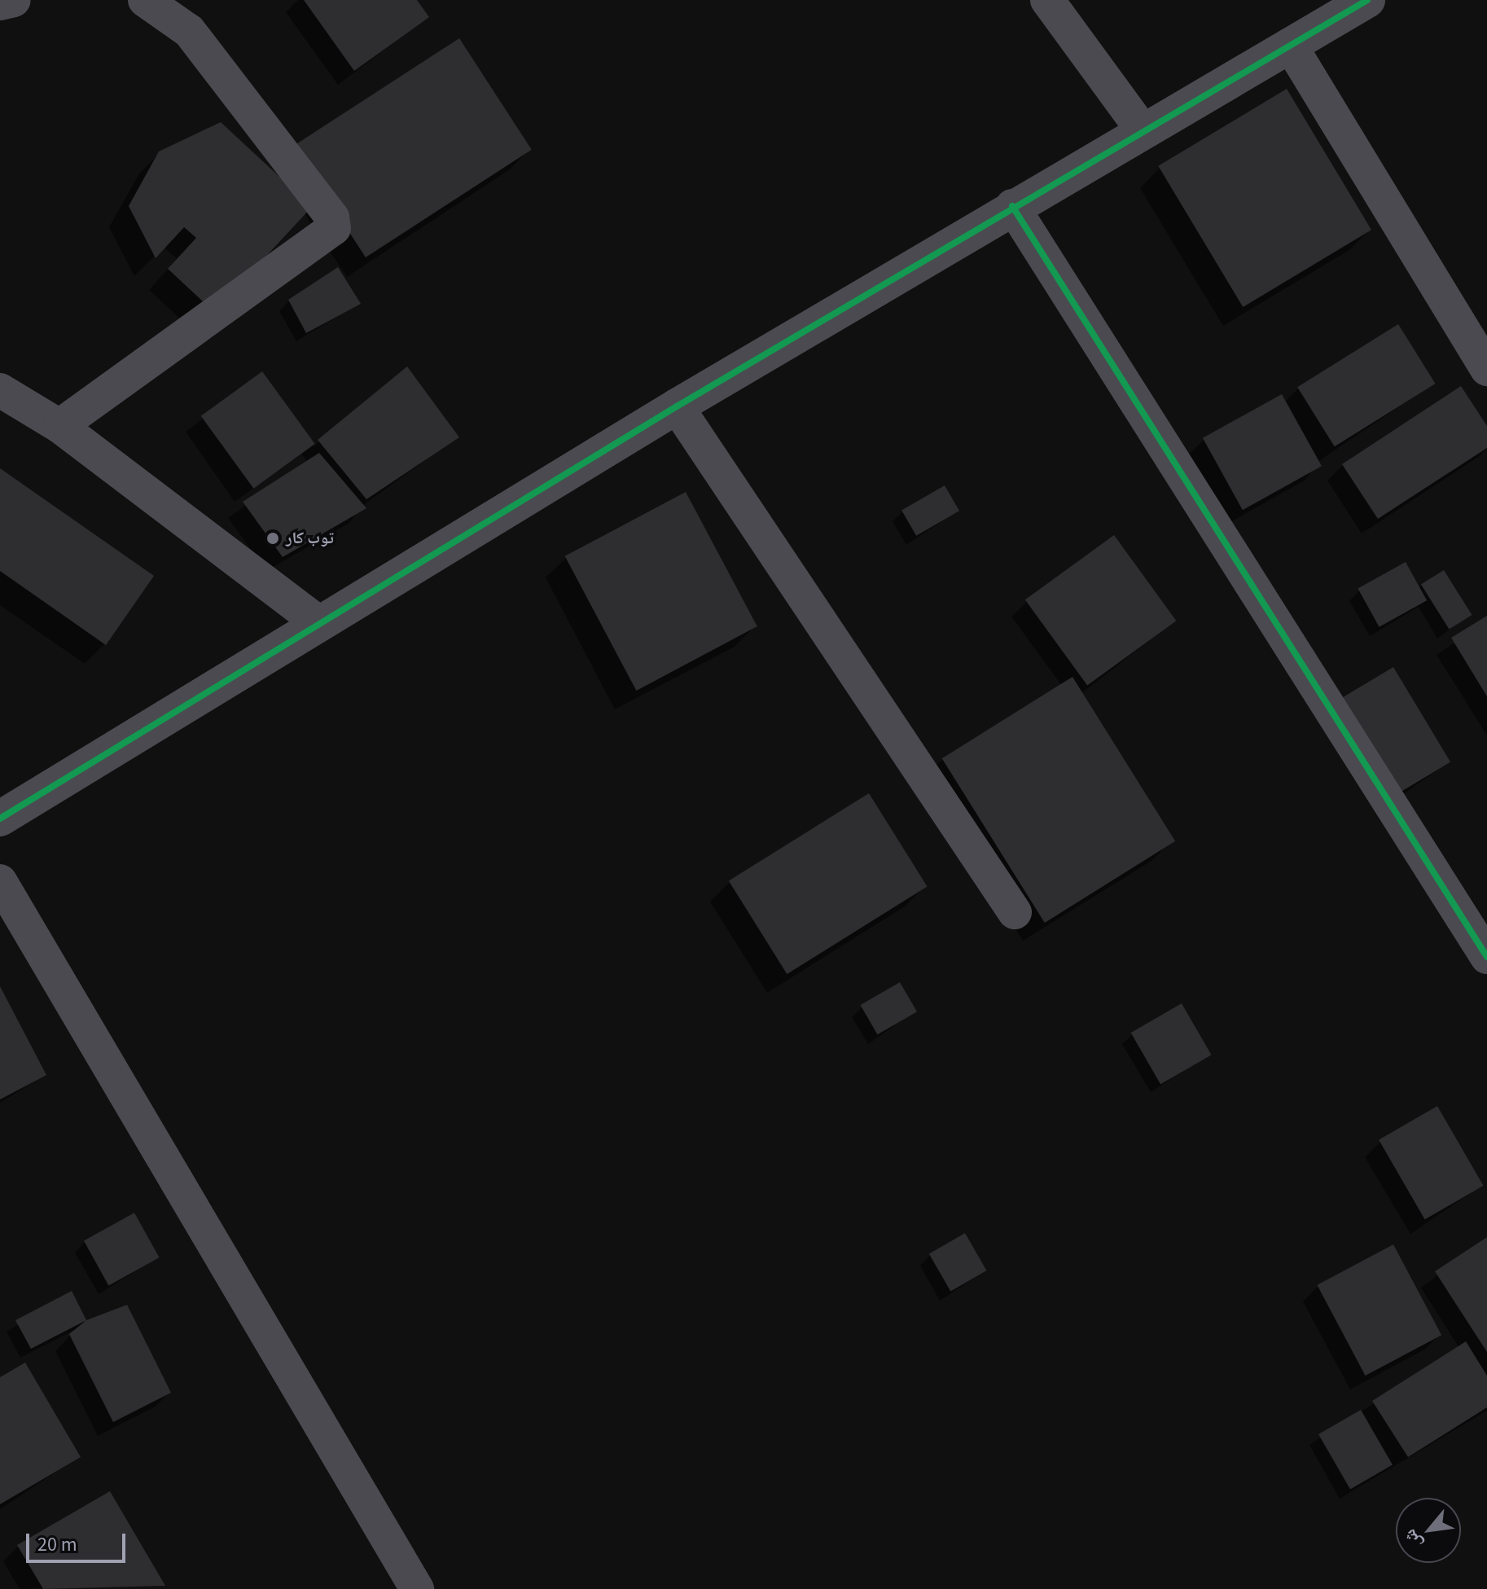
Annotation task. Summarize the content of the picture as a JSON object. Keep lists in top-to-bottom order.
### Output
{
  "places": ["توب كار"],
  "scale_bar": "20 m",
  "north": "bottom left"
}
